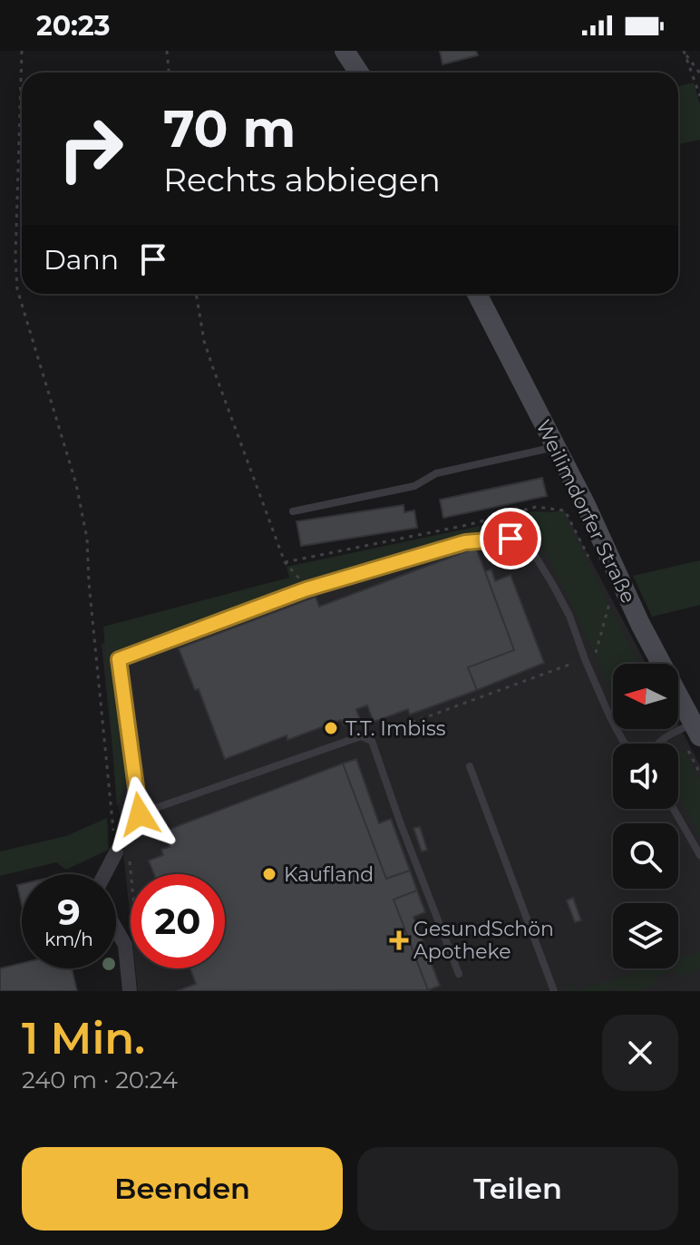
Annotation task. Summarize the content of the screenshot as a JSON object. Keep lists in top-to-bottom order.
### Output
{
  "streets": {
    "main road": ["Weilimdorfer Straße"]
  },
  "places": {
    "other": ["T.T. Imbiss", "Kaufland"],
    "health": ["GesundSchön Apotheke"]
  },
  "north": "left",
  "page": {
    "status": "20:23",
    "turn": ["70 m", "Rechts abbiegen"],
    "then": "Dann",
    "speed": "9 km/h",
    "limit": "20",
    "heading": ["1 Min.", "240 m · 20:24"],
    "buttons": ["Beenden", "Teilen"]
  }
}
